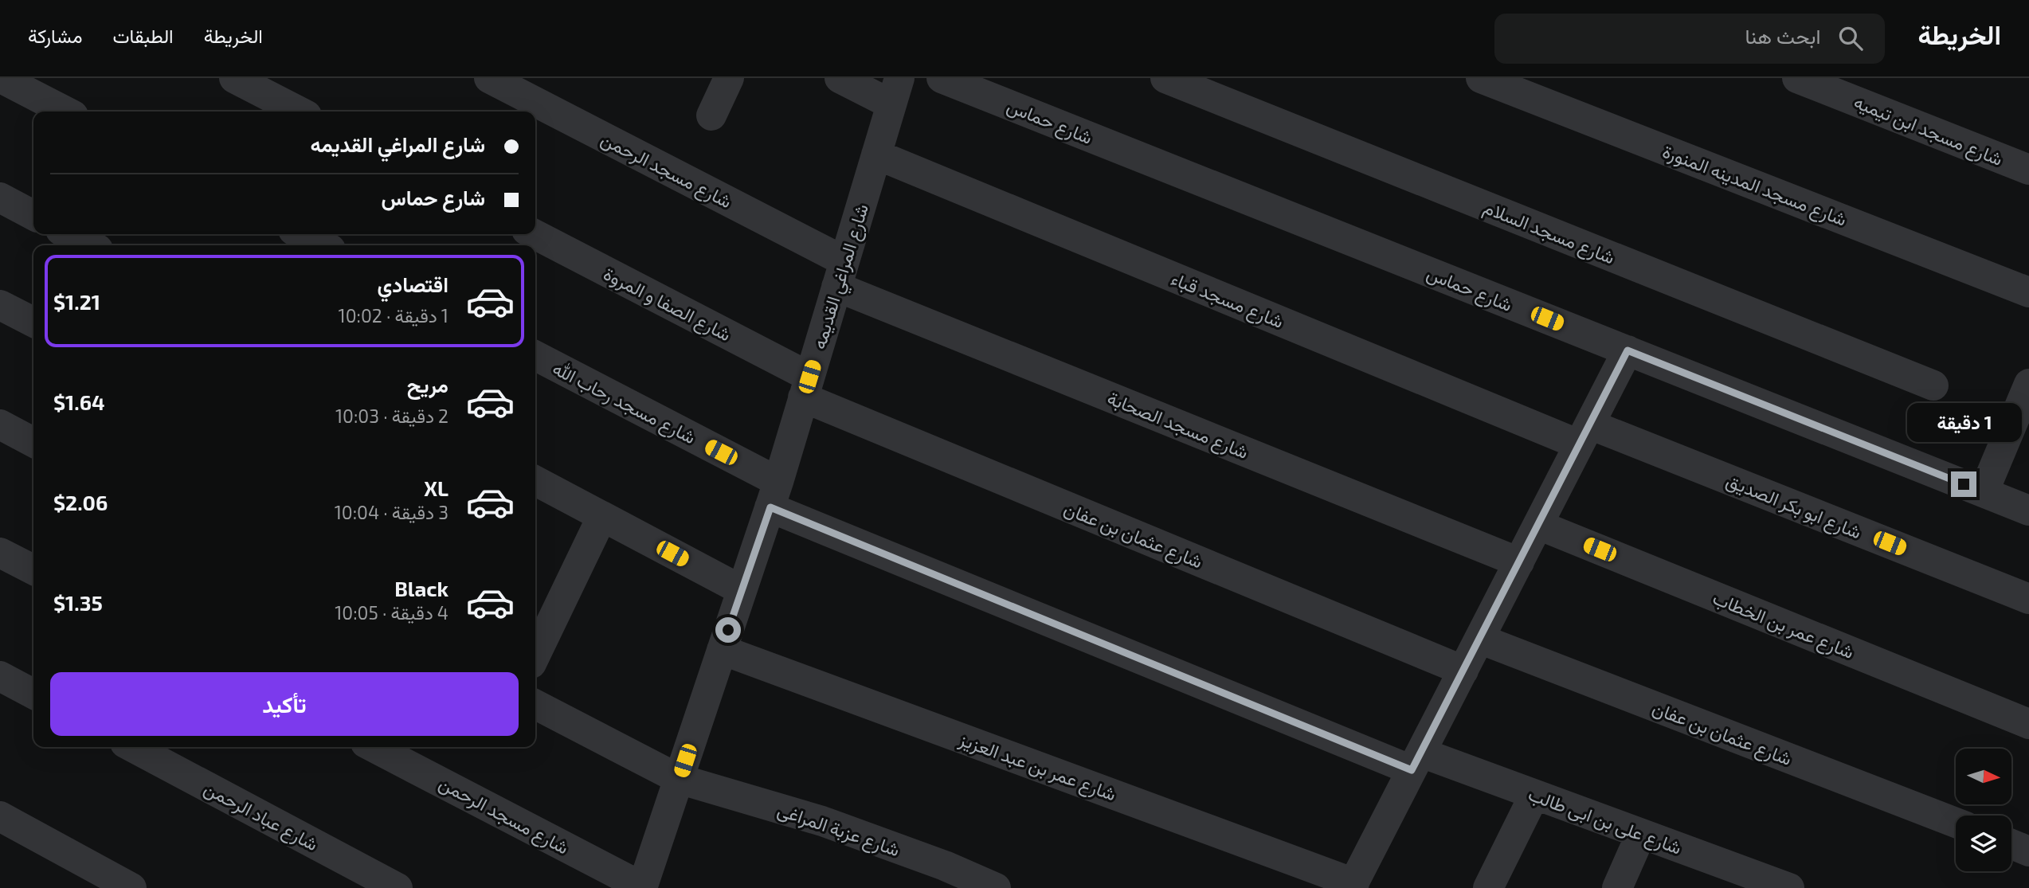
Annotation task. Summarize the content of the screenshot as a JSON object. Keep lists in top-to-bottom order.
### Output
{
  "streets": {
    "street": [
      "شارع حماس",
      "شارع مسجد ابن تيميه",
      "شارع مسجد الرحمن",
      "شارع مسجد المدينه المنورة",
      "شارع مسجد السلام",
      "شارع المراغي القديمه",
      "شارع مسجد قباء",
      "شارع الصفا و المروة",
      "شارع مسجد رحاب الله",
      "شارع مسجد الصحابة",
      "شارع ابو بكر الصديق",
      "شارع عثمان بن عفان",
      "شارع عمر بن الخطاب",
      "شارع عمر بن عبد العزيز",
      "شارع عباد الرحمن",
      "شارع على بن ابى طالب",
      "شارع عزبة المراغى"
    ]
  },
  "crossings": [
    ["شارع مسجد الرحمن", "شارع المراغي القديمه"],
    ["شارع مسجد الرحمن", "شارع مسجد الصحابة"],
    ["شارع المراغي القديمه", "شارع مسجد قباء"],
    ["شارع المراغي القديمه", "شارع الصفا و المروة"],
    ["شارع المراغي القديمه", "شارع مسجد رحاب الله"],
    ["شارع المراغي القديمه", "شارع مسجد الصحابة"],
    ["شارع المراغي القديمه", "شارع عثمان بن عفان"],
    ["شارع المراغي القديمه", "شارع عمر بن عبد العزيز"],
    ["شارع المراغي القديمه", "شارع على بن ابى طالب"],
    ["شارع المراغي القديمه", "شارع عزبة المراغى"],
    ["شارع مسجد قباء", "شارع ابو بكر الصديق"],
    ["شارع الصفا و المروة", "شارع عثمان بن عفان"],
    ["شارع مسجد رحاب الله", "شارع على بن ابى طالب"]
  ],
  "north": "right",
  "page": {
    "header": "الخريطة",
    "search": "ابحث هنا",
    "nav": ["الخريطة", "الطبقات", "مشاركة"],
    "banner": ["شارع المراغي القديمه", "شارع حماس"],
    "list": [
      {
        "name": "اقتصادي",
        "note": "1 دقيقة · 10:02",
        "value": "$1.21"
      },
      {
        "name": "مريح",
        "note": "2 دقيقة · 10:03",
        "value": "$1.64"
      },
      {
        "name": "XL",
        "note": "3 دقيقة · 10:04",
        "value": "$2.06"
      },
      {
        "name": "Black",
        "note": "4 دقيقة · 10:05",
        "value": "$1.35"
      }
    ],
    "bubble": "1 دقيقة",
    "buttons": "تأكيد"
  }
}
